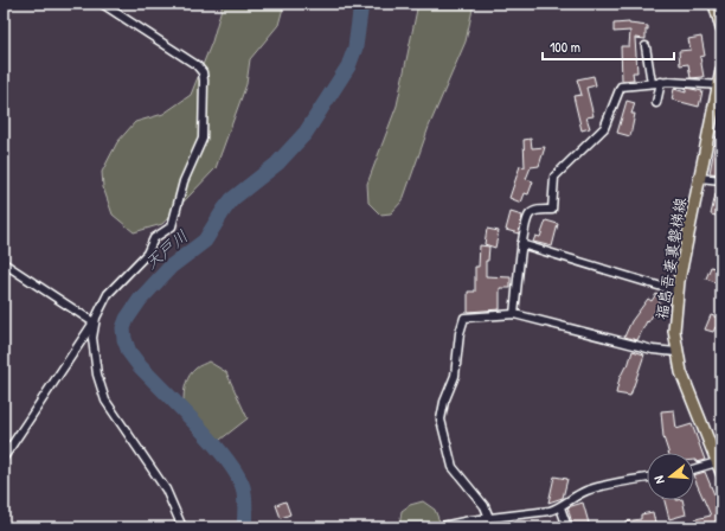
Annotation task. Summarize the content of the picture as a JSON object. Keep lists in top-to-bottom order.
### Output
{
  "streets": {
    "main road": ["福島吾妻裏磐梯線"]
  },
  "water": ["天戸川"],
  "scale_bar": "100 m",
  "north": "left"
}
